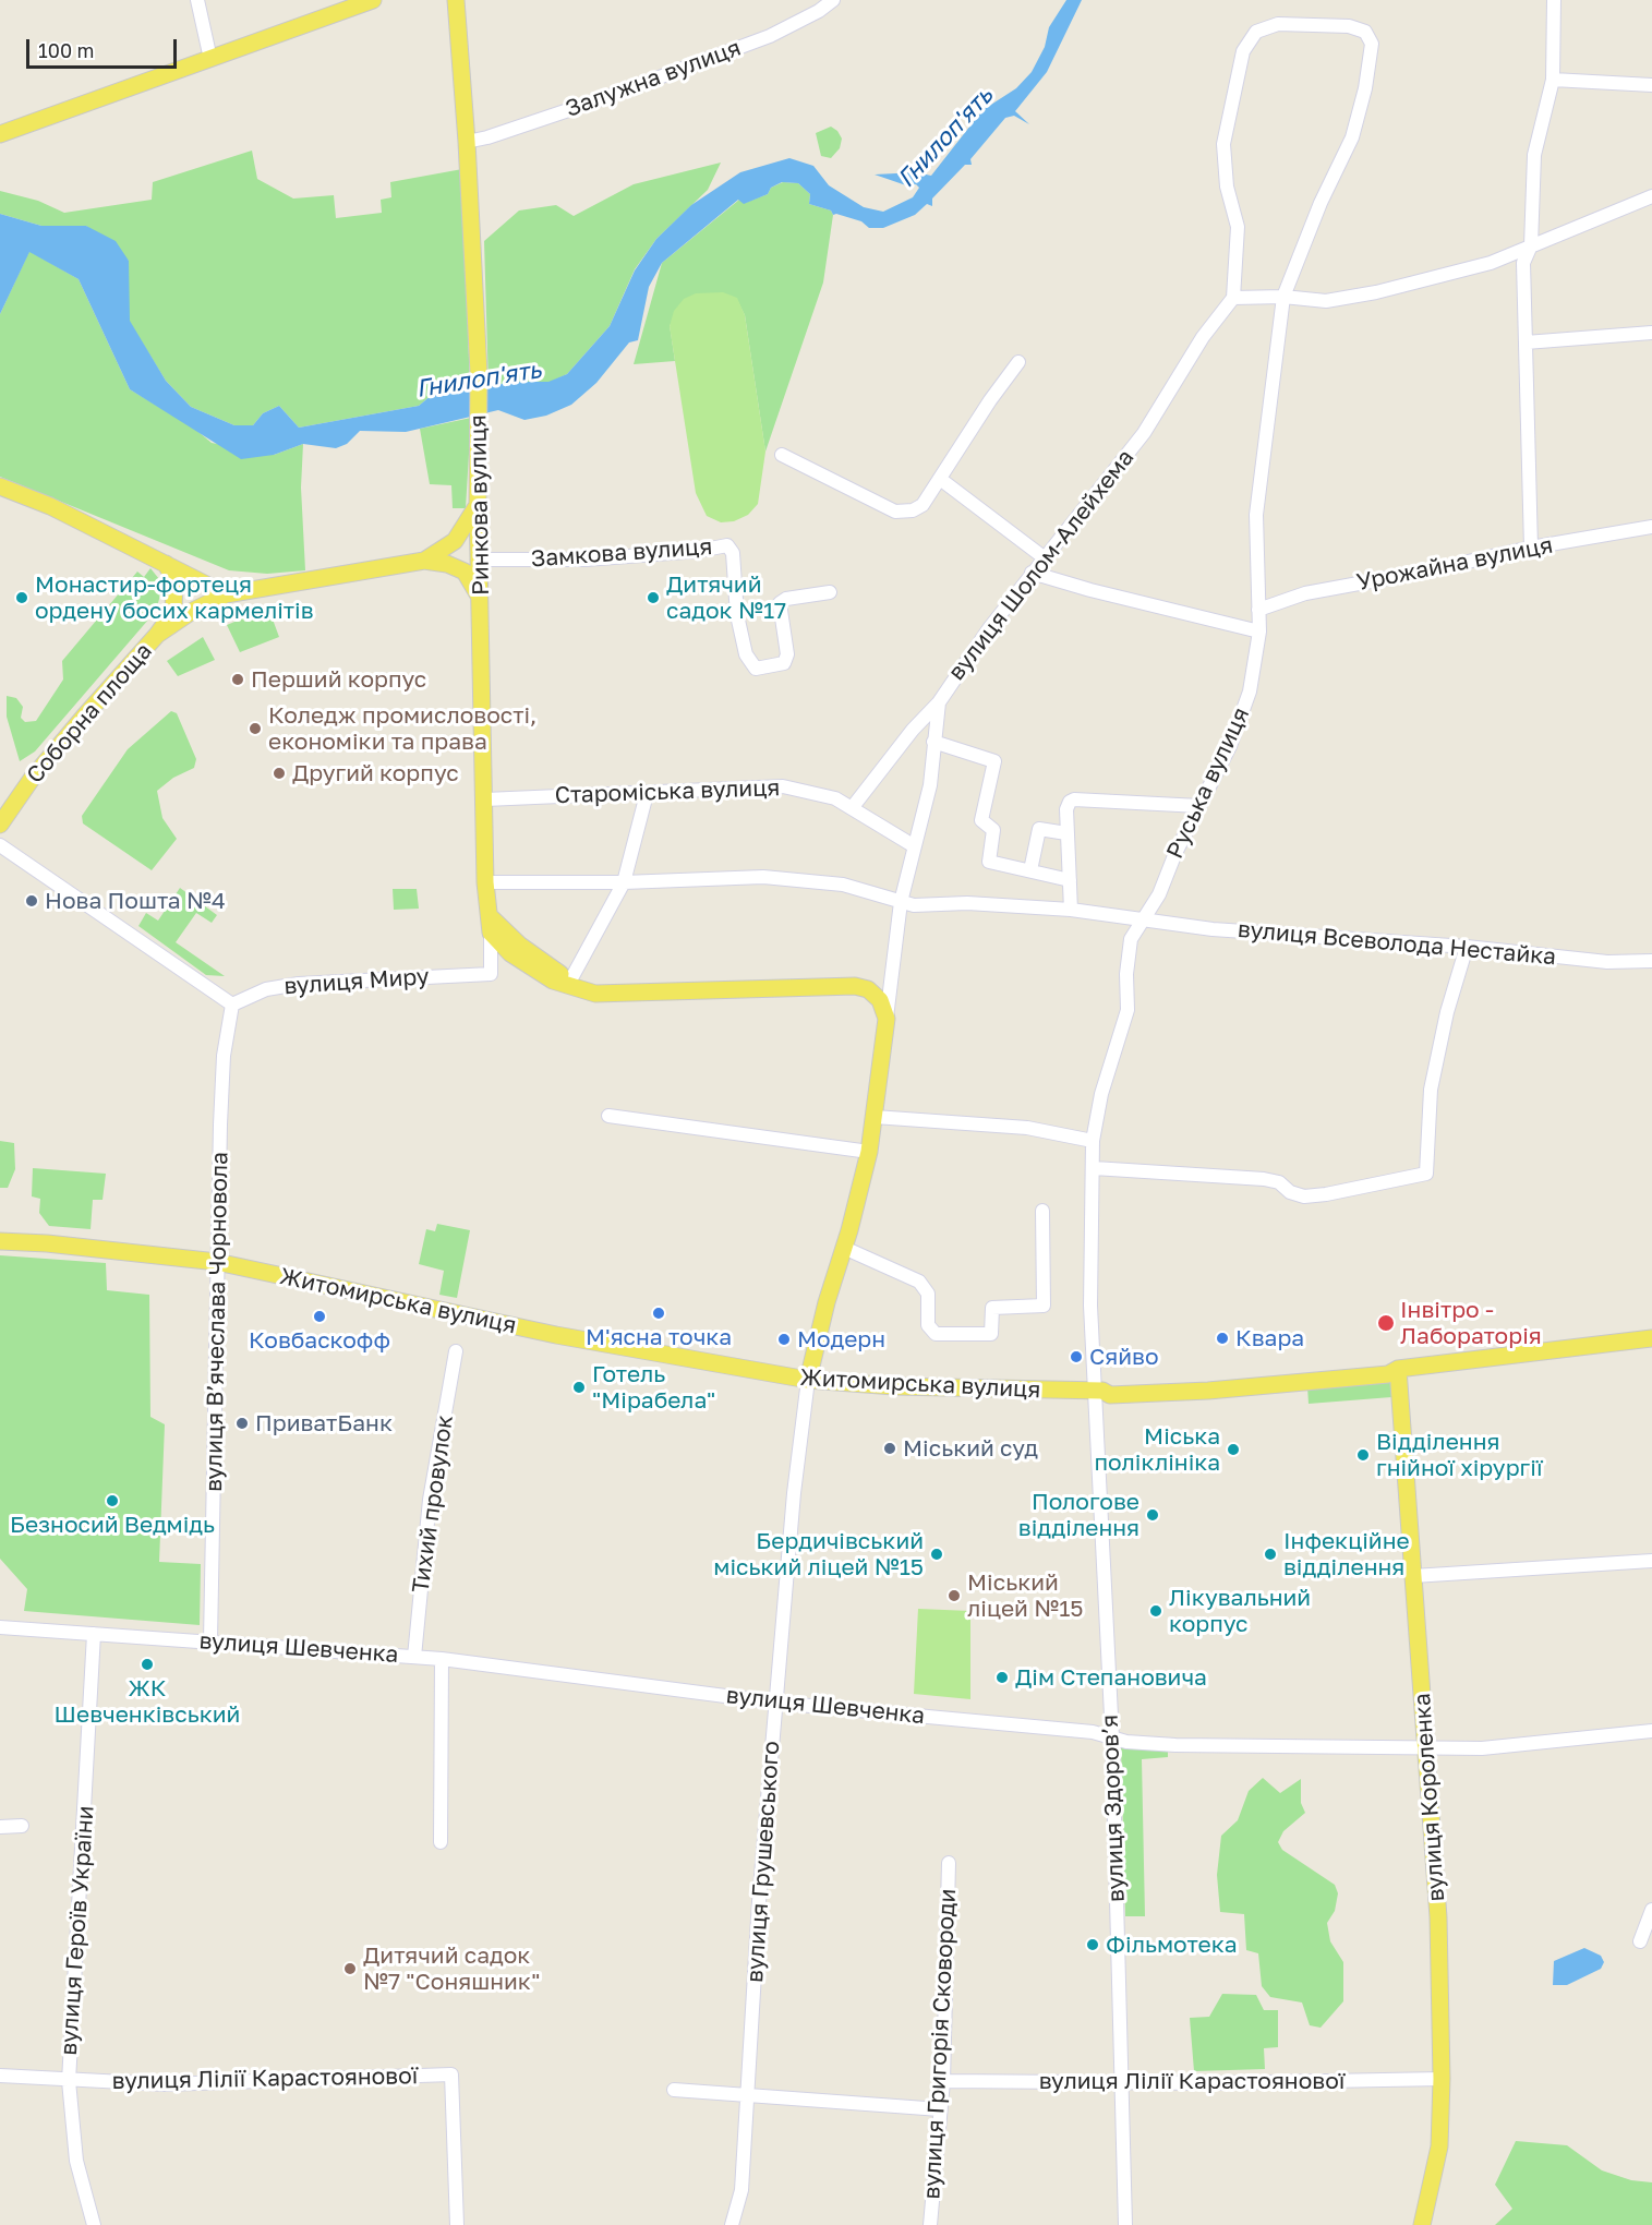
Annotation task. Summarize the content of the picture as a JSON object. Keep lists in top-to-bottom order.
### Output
{
  "streets": {
    "main road": [
      "Ринкова вулиця",
      "вулиця Шолом-Алейхема",
      "Соборна площа",
      "Житомирська вулиця",
      "вулиця Короленка"
    ],
    "street": [
      "Залужна вулиця",
      "Замкова вулиця",
      "Урожайна вулиця",
      "Руська вулиця",
      "Староміська вулиця",
      "вулиця Всеволода Нестайка",
      "вулиця Миру",
      "вулиця Вʼячеслава Чорновола",
      "Тихий провулок",
      "вулиця Шевченка",
      "вулиця Здоровʼя",
      "вулиця Грушевського",
      "вулиця Героїв України",
      "вулиця Григорія Сковороди",
      "вулиця Лілії Карастоянової"
    ]
  },
  "crossings": [
    ["Залужна вулиця", "Ринкова вулиця"],
    ["Ринкова вулиця", "Замкова вулиця"],
    ["Ринкова вулиця", "Староміська вулиця"],
    ["Ринкова вулиця", "вулиця Всеволода Нестайка"],
    ["Ринкова вулиця", "вулиця Миру"],
    ["Урожайна вулиця", "Руська вулиця"],
    ["вулиця Шолом-Алейхема", "Руська вулиця"],
    ["вулиця Шолом-Алейхема", "Староміська вулиця"],
    ["вулиця Шолом-Алейхема", "вулиця Всеволода Нестайка"],
    ["вулиця Шолом-Алейхема", "Житомирська вулиця"],
    ["вулиця Шолом-Алейхема", "вулиця Грушевського"],
    ["Руська вулиця", "вулиця Всеволода Нестайка"],
    ["Руська вулиця", "Житомирська вулиця"],
    ["Руська вулиця", "вулиця Здоровʼя"],
    ["вулиця Миру", "вулиця Вʼячеслава Чорновола"],
    ["Житомирська вулиця", "вулиця Вʼячеслава Чорновола"],
    ["Житомирська вулиця", "вулиця Короленка"],
    ["Житомирська вулиця", "вулиця Здоровʼя"],
    ["Житомирська вулиця", "вулиця Грушевського"],
    ["вулиця Вʼячеслава Чорновола", "вулиця Шевченка"],
    ["Тихий провулок", "вулиця Шевченка"],
    ["вулиця Шевченка", "вулиця Короленка"],
    ["вулиця Шевченка", "вулиця Здоровʼя"],
    ["вулиця Шевченка", "вулиця Грушевського"],
    ["вулиця Шевченка", "вулиця Героїв України"],
    ["вулиця Короленка", "вулиця Лілії Карастоянової"],
    ["вулиця Здоровʼя", "вулиця Лілії Карастоянової"],
    ["вулиця Героїв України", "вулиця Лілії Карастоянової"],
    ["вулиця Григорія Сковороди", "вулиця Лілії Карастоянової"]
  ],
  "water": ["Гнилоп'ять"],
  "places": [
    "Монастир-фортеця ордену босих кармелітів",
    "Дитячий садок №17",
    "Перший корпус",
    "Коледж промисловості, економіки та права",
    "Другий корпус",
    "Нова Пошта №4",
    "М'ясна точка",
    "Ковбаскофф",
    "Інвітро - Лабораторія",
    "Квара",
    "Модерн",
    "Сяйво",
    "Готель \"Мірабела\"",
    "ПриватБанк",
    "Міський суд",
    "Міська поліклініка",
    "Відділення гнійної хірургії",
    "Безносий Ведмідь",
    "Пологове відділення",
    "Бердичівський міський ліцей №15",
    "Інфекційне відділення",
    "Міський ліцей №15",
    "Лікувальний корпус",
    "ЖК Шевченківський",
    "Дім Степановича",
    "Фільмотека",
    "Дитячий садок №7 \"Соняшник\""
  ],
  "scale_bar": "100 m"
}
